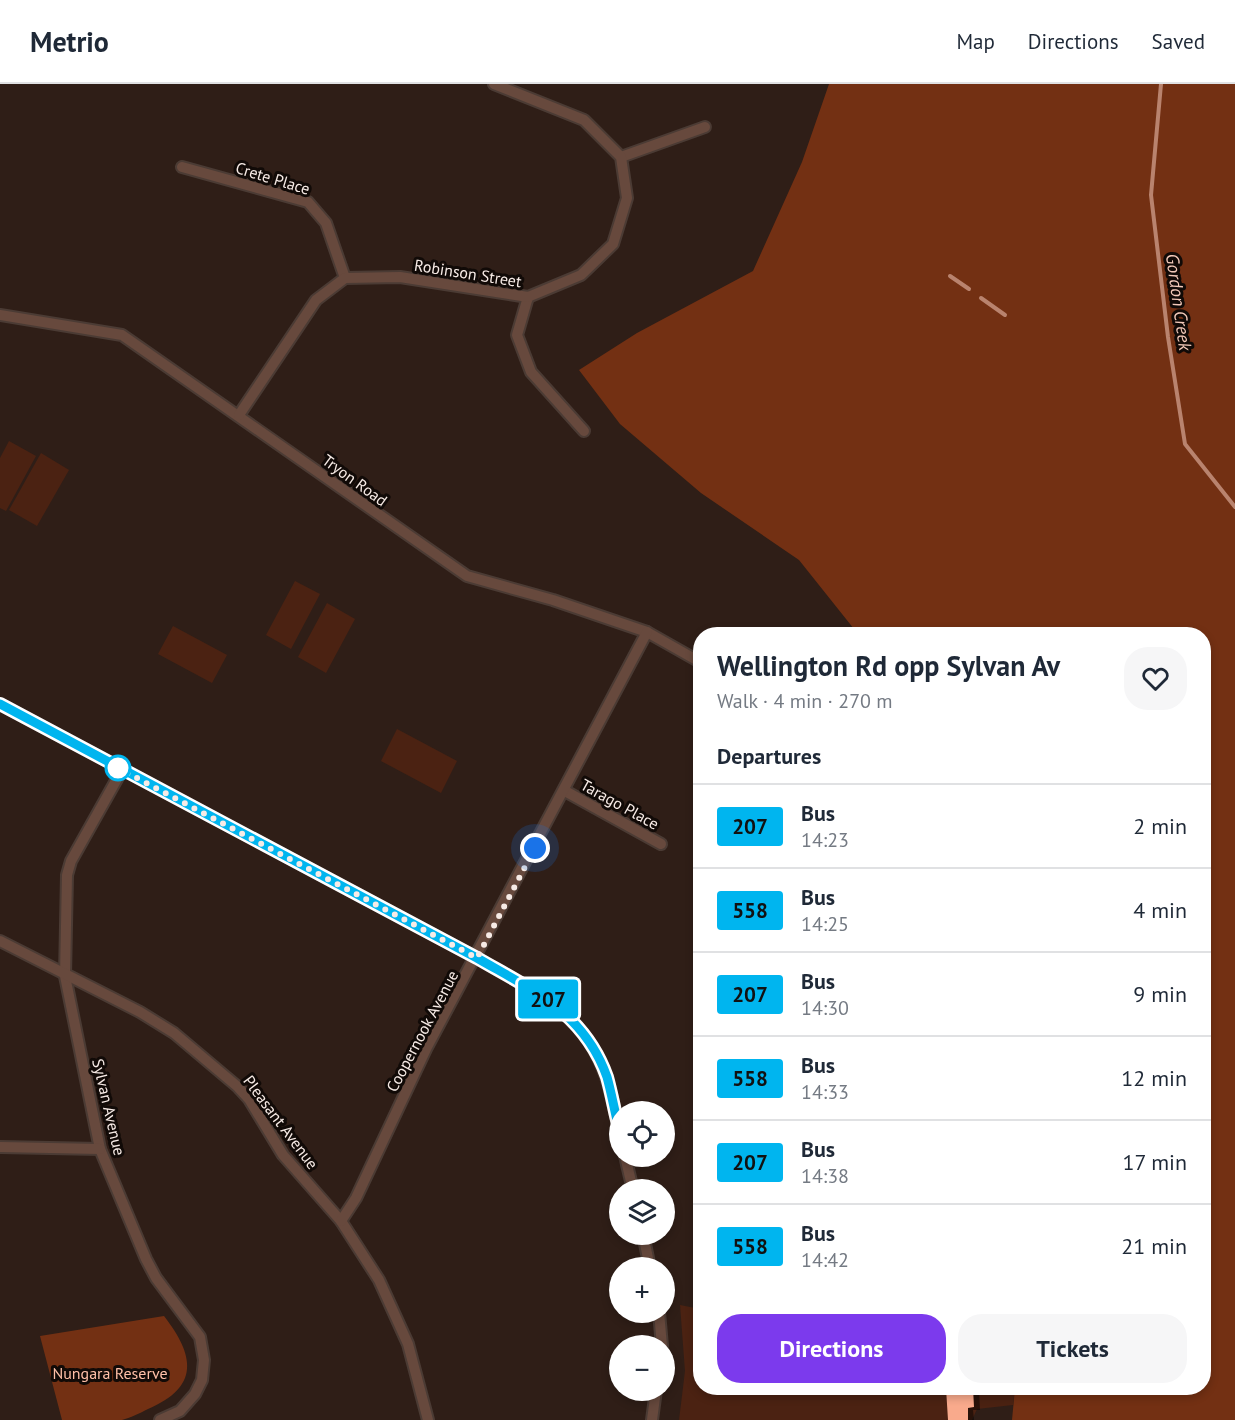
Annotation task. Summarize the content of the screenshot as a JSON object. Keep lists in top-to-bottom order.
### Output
{
  "streets": {
    "street": [
      "Crete Place",
      "Robinson Street",
      "Tryon Road",
      "Tarago Place",
      "Coopernook Avenue",
      "Sylvan Avenue",
      "Pleasant Avenue"
    ]
  },
  "crossings": [
    ["Crete Place", "Robinson Street"],
    ["Tryon Road", "Coopernook Avenue"],
    ["Tarago Place", "Coopernook Avenue"],
    ["Coopernook Avenue", "Pleasant Avenue"],
    ["Sylvan Avenue", "Pleasant Avenue"]
  ],
  "water": ["Gordon Creek"],
  "parks": ["Nungara Reserve"],
  "lines": ["bus line 207"],
  "page": {
    "header": "Metrio",
    "nav": ["Map", "Directions", "Saved"],
    "on_map": "207",
    "heading": [
      ["Wellington Rd opp Sylvan Av", "Walk · 4 min · 270 m"],
      "Departures"
    ],
    "list": [
      {
        "mark": "207",
        "name": "Bus",
        "note": "14:23",
        "value": "2 min"
      },
      {
        "mark": "558",
        "name": "Bus",
        "note": "14:25",
        "value": "4 min"
      },
      {
        "mark": "207",
        "name": "Bus",
        "note": "14:30",
        "value": "9 min"
      },
      {
        "mark": "558",
        "name": "Bus",
        "note": "14:33",
        "value": "12 min"
      },
      {
        "mark": "207",
        "name": "Bus",
        "note": "14:38",
        "value": "17 min"
      },
      {
        "mark": "558",
        "name": "Bus",
        "note": "14:42",
        "value": "21 min"
      }
    ],
    "map_buttons": ["+", "−"],
    "buttons": ["Directions", "Tickets"]
  }
}
